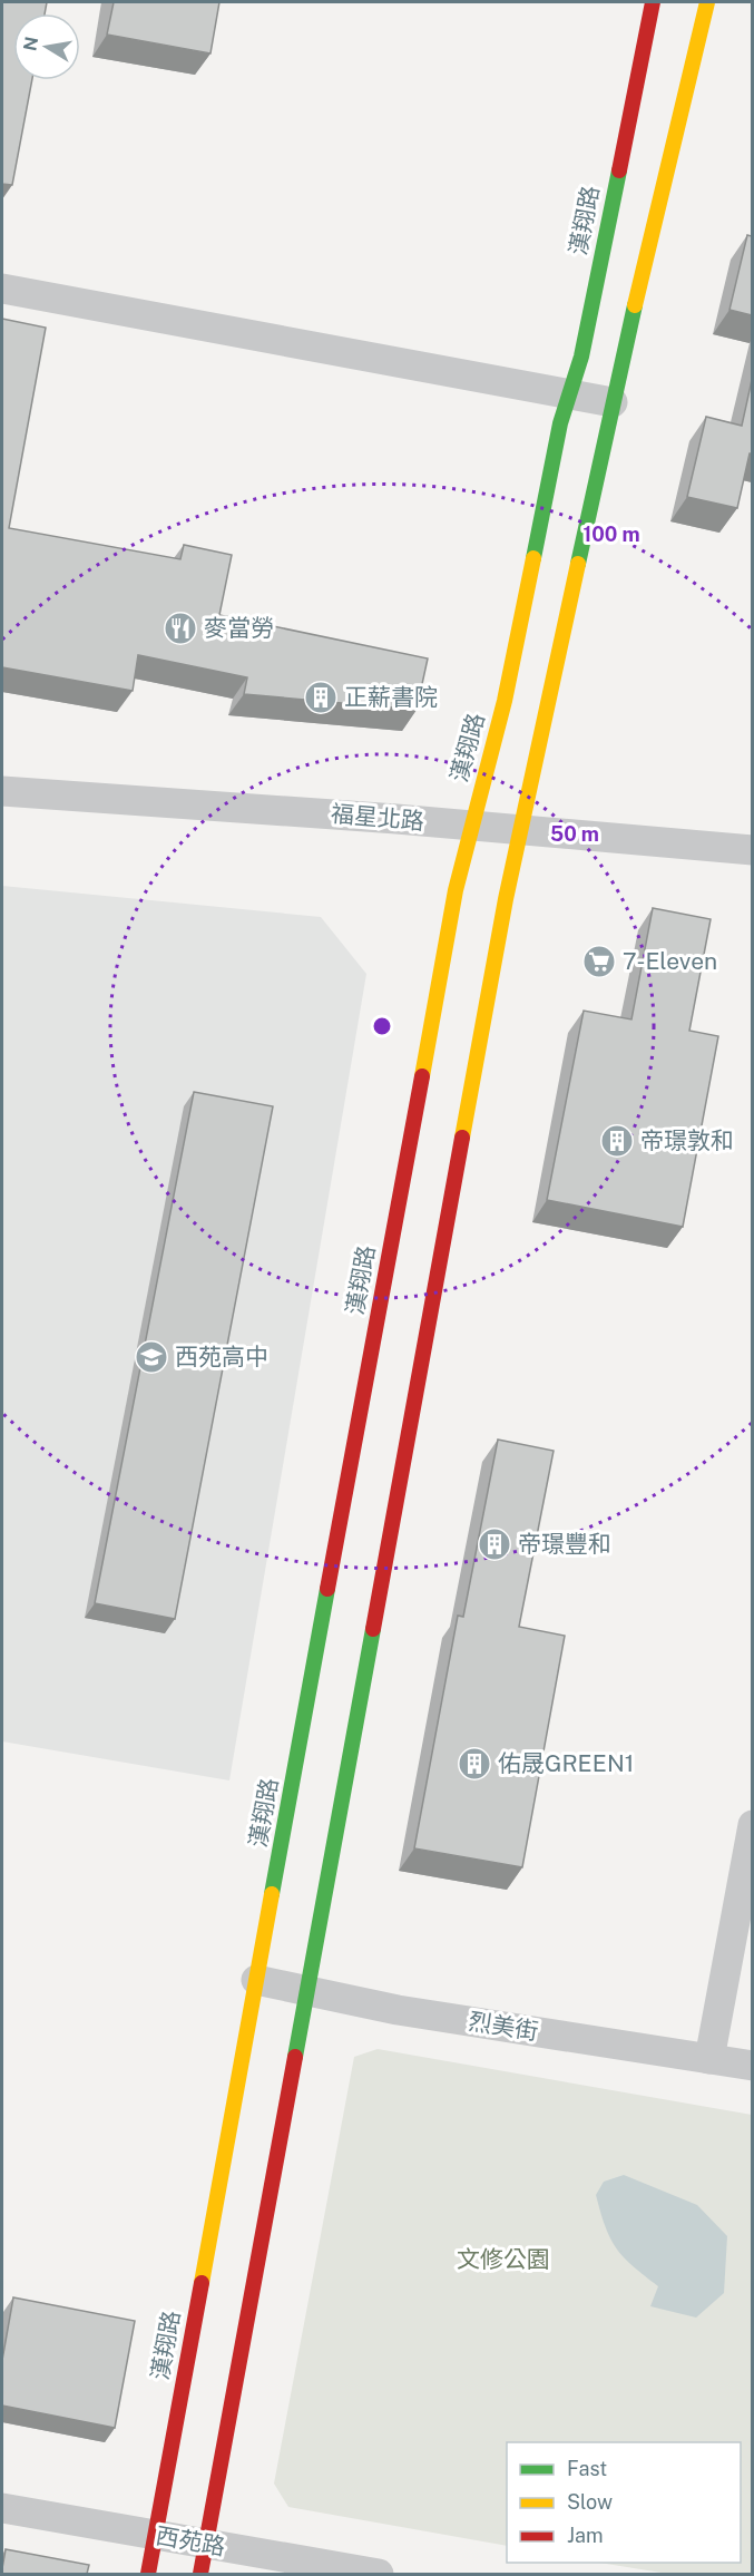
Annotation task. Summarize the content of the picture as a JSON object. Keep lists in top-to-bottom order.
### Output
{
  "streets": {
    "street": [
      "漢翔路",
      "福星北路",
      "烈美街",
      "西苑路"
    ]
  },
  "crossings": [
    ["漢翔路", "福星北路"],
    ["漢翔路", "烈美街"],
    ["漢翔路", "西苑路"]
  ],
  "parks": ["文修公園"],
  "places": {
    "restaurant": ["麥當勞"],
    "building": [
      "正薪書院",
      "帝璟敦和",
      "帝璟豐和",
      "佑晟GREEN1"
    ],
    "supermarket": ["7-Eleven"],
    "school or university": ["西苑高中"]
  },
  "legend": ["Fast", "Slow", "Jam"],
  "north": "left",
  "rings": ["100 m", "50 m"]
}
